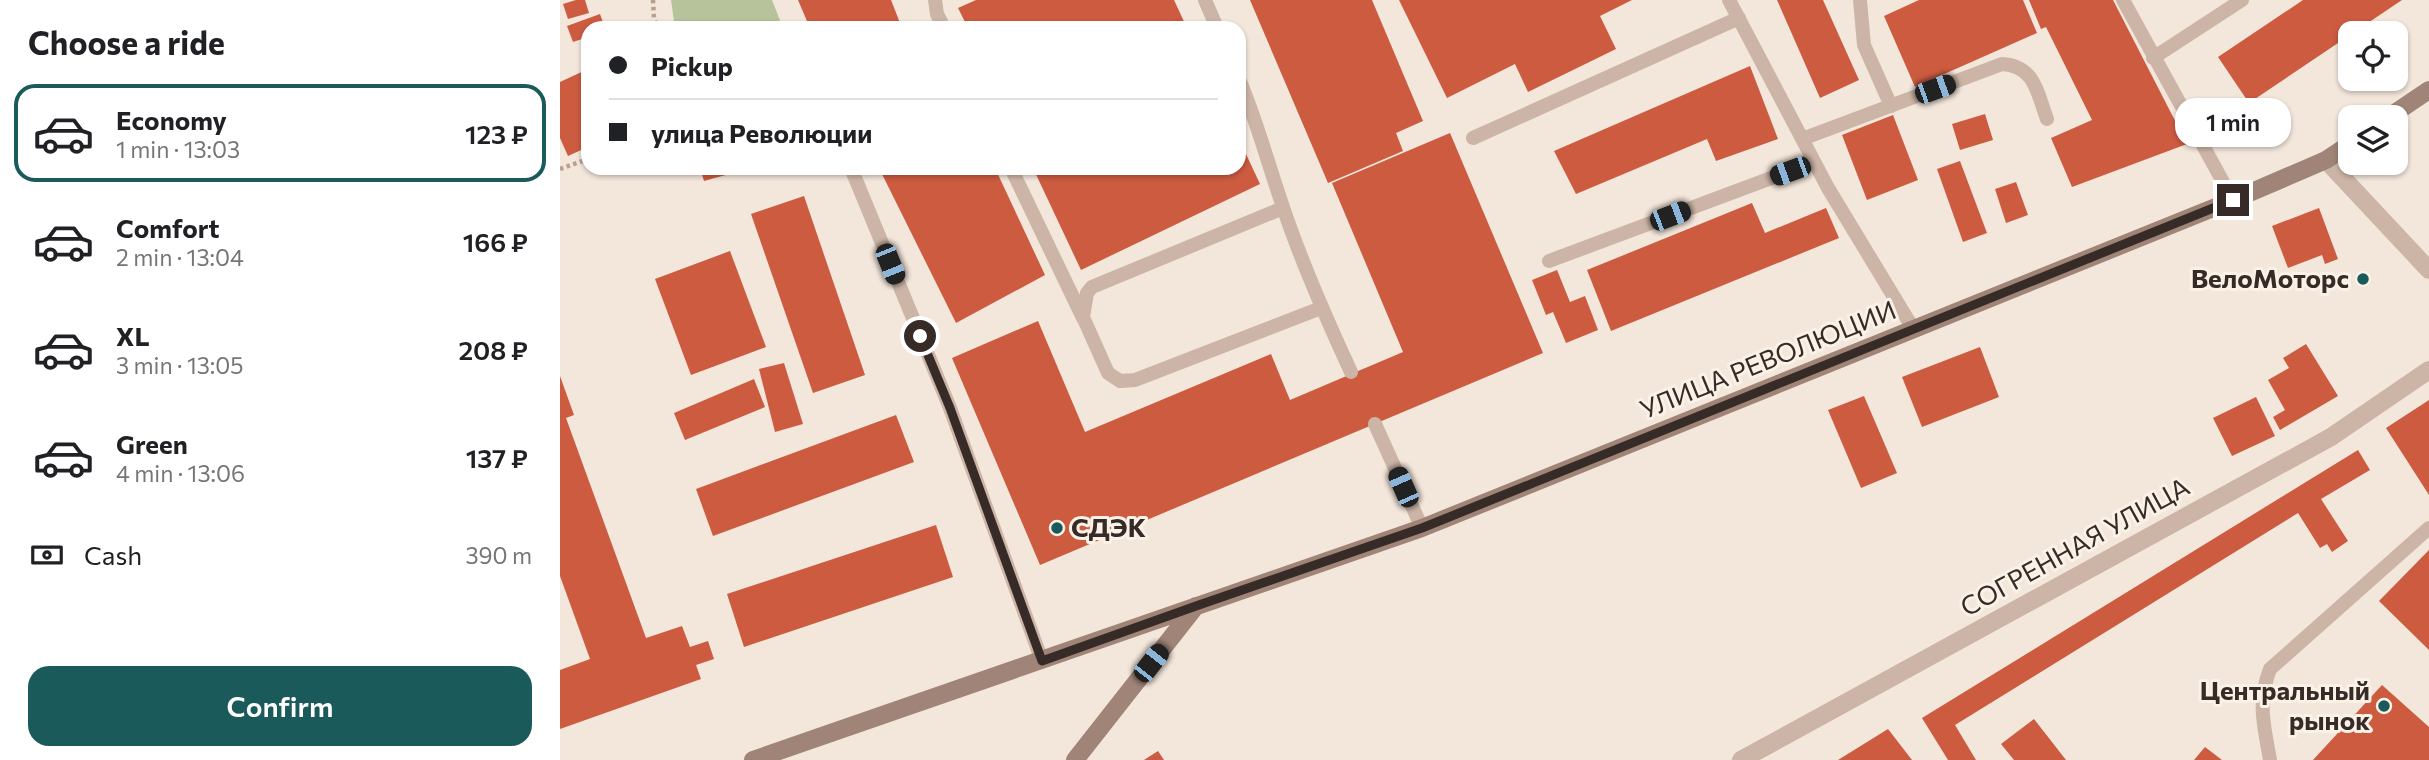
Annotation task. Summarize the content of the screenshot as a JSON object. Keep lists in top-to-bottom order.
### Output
{
  "streets": {
    "main road": ["УЛИЦА РЕВОЛЮЦИИ"],
    "street": ["СОГРЕННАЯ УЛИЦА"]
  },
  "places": ["ВелоМоторс", "СДЭК", "Центральный рынок"],
  "page": {
    "heading": "Choose a ride",
    "banner": ["Pickup", "улица Революции"],
    "list": [
      {
        "name": "Economy",
        "note": "1 min · 13:03",
        "value": "123 ₽"
      },
      {
        "name": "Comfort",
        "note": "2 min · 13:04",
        "value": "166 ₽"
      },
      {
        "name": "XL",
        "note": "3 min · 13:05",
        "value": "208 ₽"
      },
      {
        "name": "Green",
        "note": "4 min · 13:06",
        "value": "137 ₽"
      }
    ],
    "bubble": "1 min",
    "pay": ["Cash", "390 m"],
    "buttons": "Confirm"
  }
}
